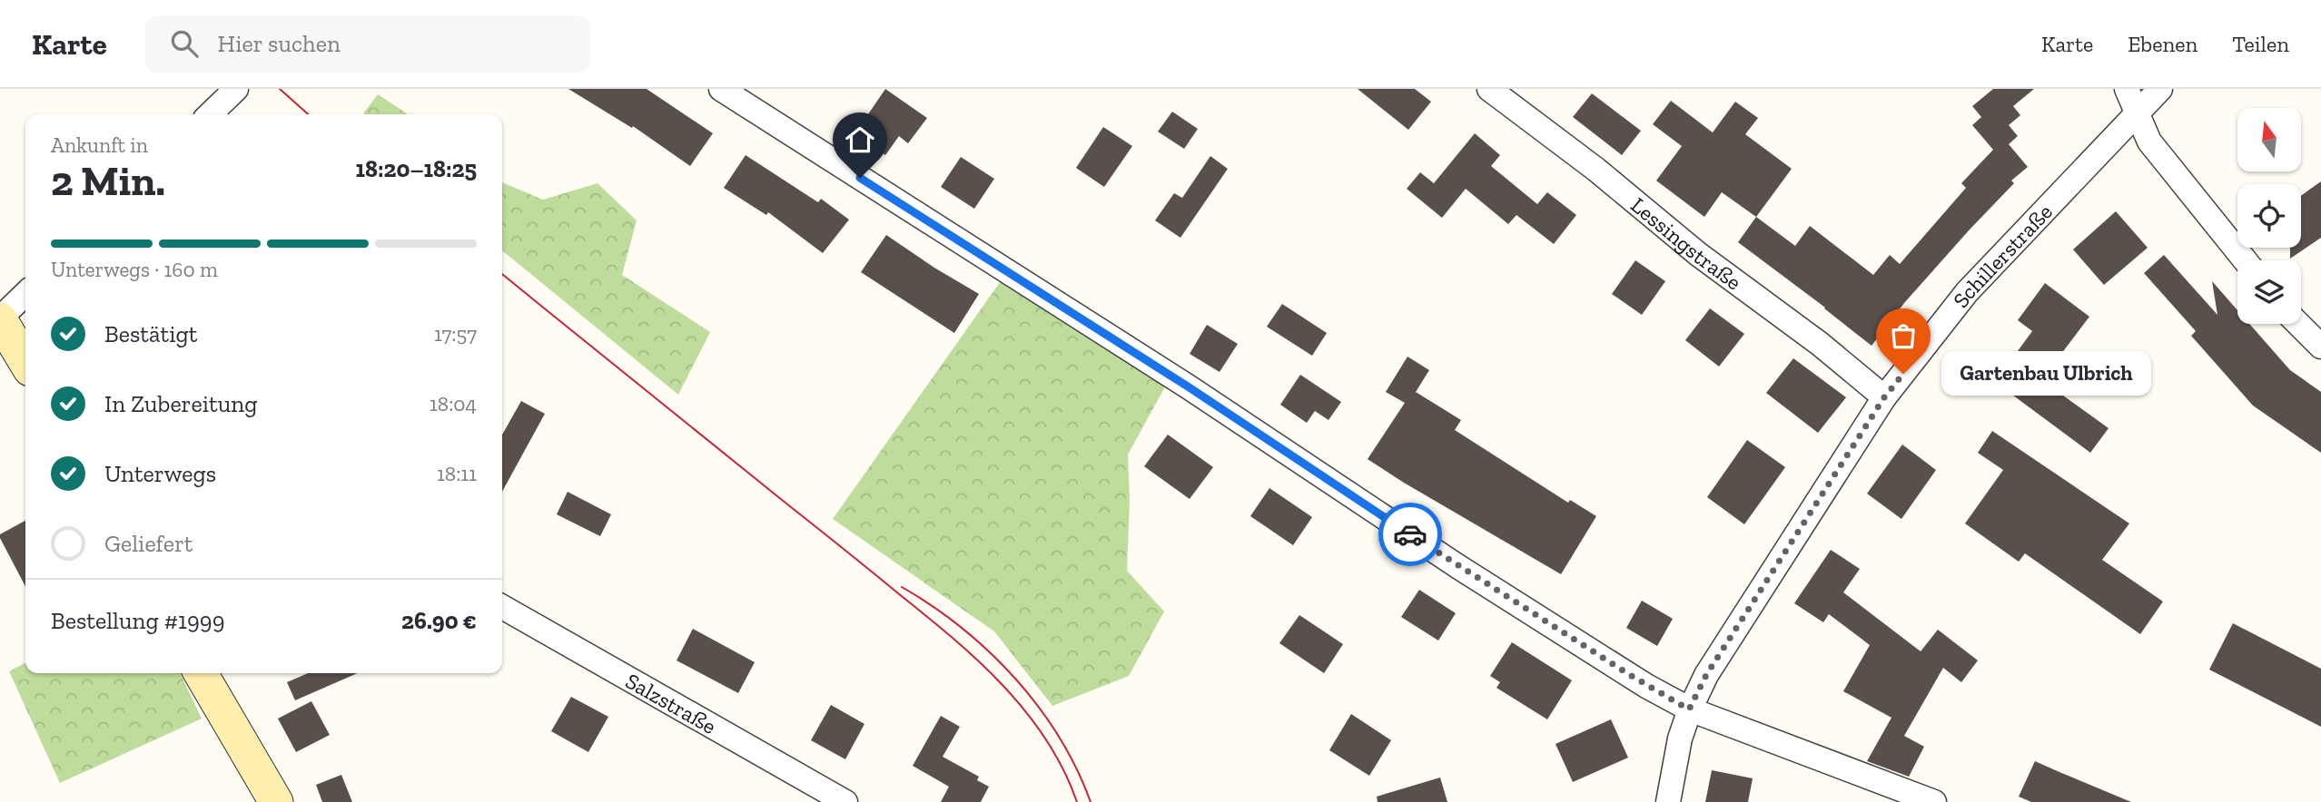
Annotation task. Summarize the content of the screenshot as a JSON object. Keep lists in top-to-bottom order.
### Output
{
  "streets": {
    "street": ["Lessingstraße", "Schillerstraße", "Salzstraße"]
  },
  "crossings": [
    ["Lessingstraße", "Schillerstraße"]
  ],
  "places": ["Gartenbau Ulbrich"],
  "north": "top",
  "page": {
    "header": "Karte",
    "search": "Hier suchen",
    "nav": ["Karte", "Ebenen", "Teilen"],
    "heading": ["2 Min.", "Ankunft in", "18:20–18:25"],
    "panel": ["Bestellung #1999", "26.90 €"],
    "bar": "Unterwegs · 160 m",
    "list": [
      ["Bestätigt", "17:57"],
      ["In Zubereitung", "18:04"],
      ["Unterwegs", "18:11"],
      "Geliefert"
    ],
    "bubble": "Gartenbau Ulbrich"
  }
}
